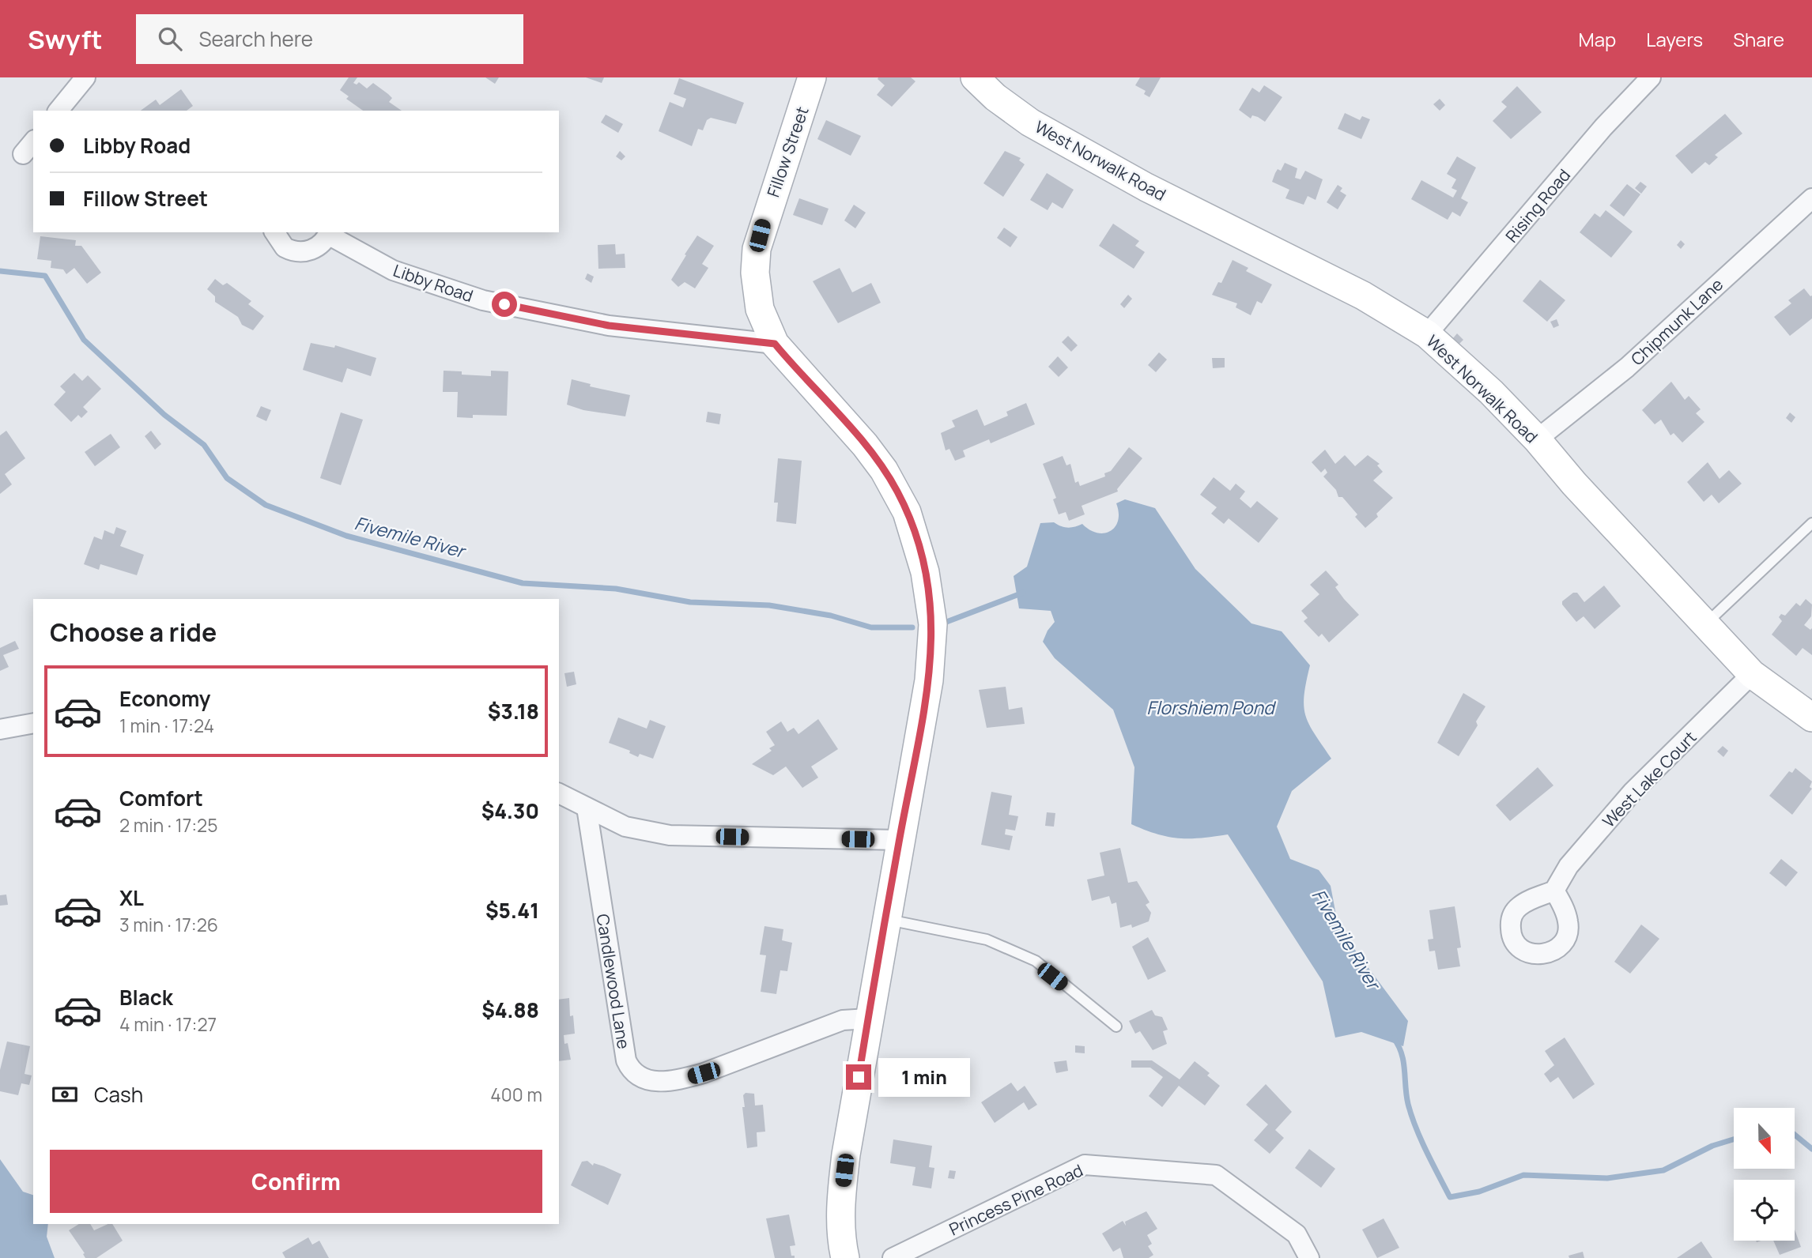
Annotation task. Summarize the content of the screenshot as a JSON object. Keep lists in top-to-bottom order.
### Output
{
  "streets": {
    "main road": ["Fillow Street", "West Norwalk Road"],
    "street": [
      "Rising Road",
      "Libby Road",
      "Chipmunk Lane",
      "West Lake Court",
      "Candlewood Lane",
      "Princess Pine Road"
    ]
  },
  "crossings": [
    ["Fillow Street", "Libby Road"],
    ["Fillow Street", "Candlewood Lane"],
    ["West Norwalk Road", "Rising Road"],
    ["West Norwalk Road", "Chipmunk Lane"],
    ["West Norwalk Road", "West Lake Court"]
  ],
  "water": ["Fivemile River", "Florshiem Pond"],
  "north": "bottom",
  "page": {
    "header": "Swyft",
    "search": "Search here",
    "nav": ["Map", "Layers", "Share"],
    "banner": ["Libby Road", "Fillow Street"],
    "heading": "Choose a ride",
    "list": [
      {
        "name": "Economy",
        "note": "1 min · 17:24",
        "value": "$3.18"
      },
      {
        "name": "Comfort",
        "note": "2 min · 17:25",
        "value": "$4.30"
      },
      {
        "name": "XL",
        "note": "3 min · 17:26",
        "value": "$5.41"
      },
      {
        "name": "Black",
        "note": "4 min · 17:27",
        "value": "$4.88"
      }
    ],
    "bubble": "1 min",
    "pay": ["Cash", "400 m"],
    "buttons": "Confirm"
  }
}
